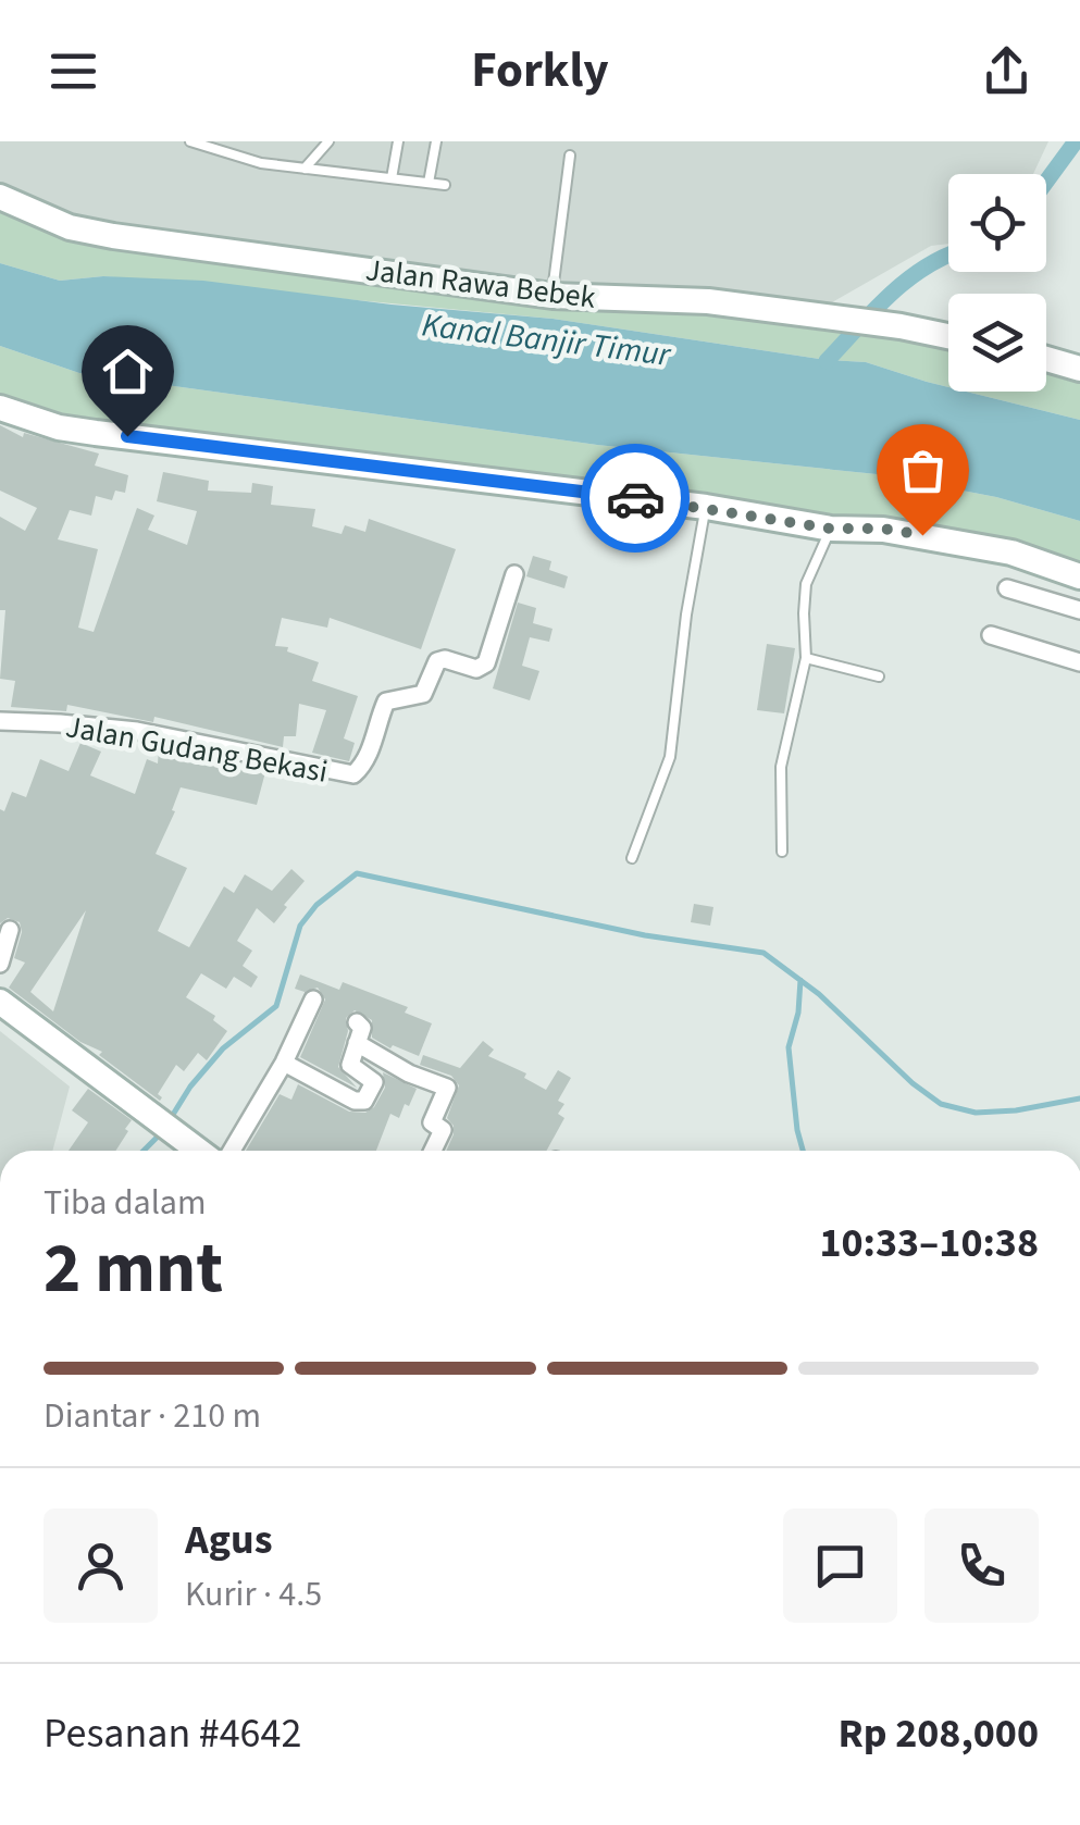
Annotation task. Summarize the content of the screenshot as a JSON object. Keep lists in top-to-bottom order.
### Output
{
  "streets": {
    "street": ["Jalan Rawa Bebek", "Jalan Gudang Bekasi"]
  },
  "water": ["Kanal Banjir Timur"],
  "page": {
    "header": "Forkly",
    "heading": ["2 mnt", "Tiba dalam", "10:33–10:38"],
    "panel": [
      "Agus",
      "Kurir · 4.5",
      "Pesanan #4642",
      "Rp 208,000"
    ],
    "bar": "Diantar · 210 m"
  }
}
